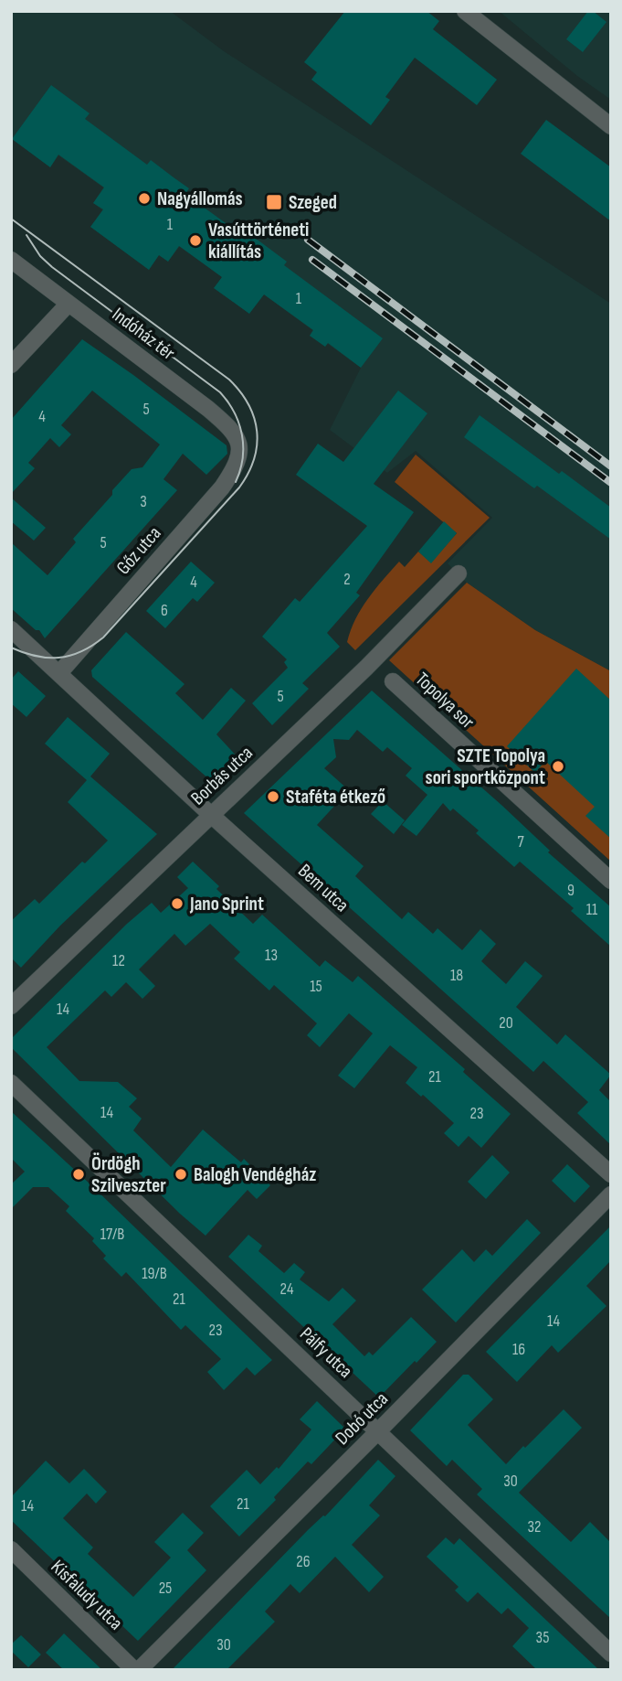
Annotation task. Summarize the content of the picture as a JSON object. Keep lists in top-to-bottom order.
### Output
{
  "streets": {
    "street": [
      "Indóház tér",
      "Gőz utca",
      "Topolya sor",
      "Borbás utca",
      "Bem utca",
      "Pálfy utca",
      "Dobó utca",
      "Kisfaludy utca"
    ]
  },
  "crossings": [
    ["Indóház tér", "Gőz utca"],
    ["Gőz utca", "Bem utca"],
    ["Borbás utca", "Bem utca"],
    ["Pálfy utca", "Dobó utca"]
  ],
  "places": {
    "other": [
      "Nagyállomás",
      "Vasúttörténeti kiállítás",
      "SZTE Topolya sori sportközpont",
      "Staféta étkező",
      "Jano Sprint",
      "Ördögh Szilveszter",
      "Balogh Vendégház"
    ],
    "transit": ["Szeged"]
  },
  "house_numbers": [
    "1",
    "1",
    "5",
    "4",
    "3",
    "5",
    "2",
    "4",
    "6",
    "5",
    "7",
    "9",
    "11",
    "13",
    "12",
    "18",
    "15",
    "14",
    "20",
    "21",
    "14",
    "23",
    "17/B",
    "19/B",
    "24",
    "21",
    "14",
    "23",
    "16",
    "30",
    "21",
    "14",
    "32",
    "26",
    "25",
    "35",
    "30"
  ]
}
